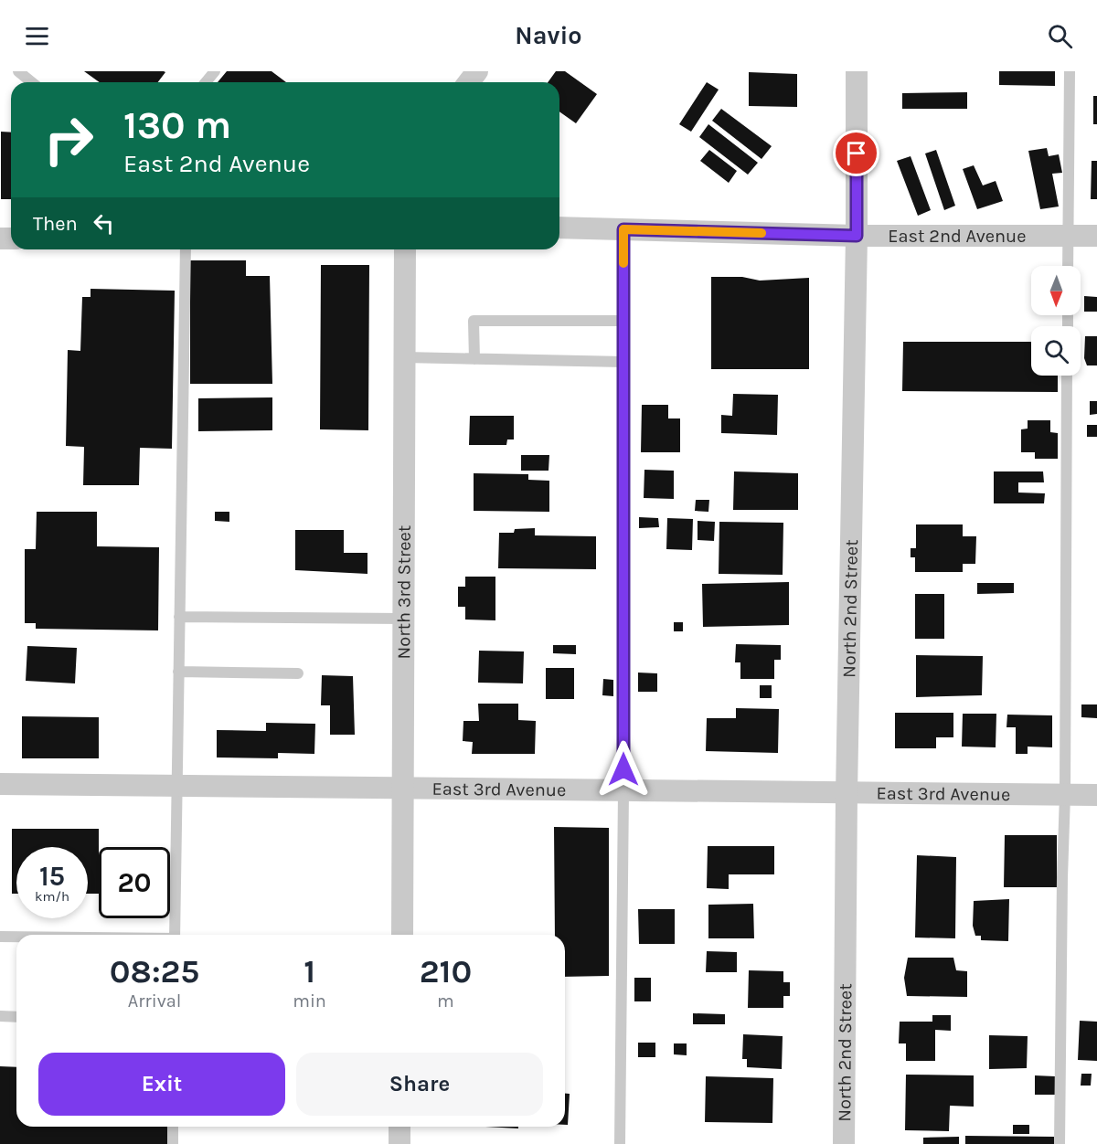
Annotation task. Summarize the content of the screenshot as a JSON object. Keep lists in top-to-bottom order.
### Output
{
  "streets": {
    "street": [
      "East 2nd Avenue",
      "North 3rd Street",
      "North 2nd Street",
      "East 3rd Avenue"
    ]
  },
  "crossings": [
    ["East 2nd Avenue", "North 2nd Street"],
    ["North 3rd Street", "East 3rd Avenue"],
    ["North 2nd Street", "East 3rd Avenue"]
  ],
  "north": "bottom",
  "page": {
    "header": "Navio",
    "turn": ["130 m", "East 2nd Avenue"],
    "then": "Then",
    "speed": "15 km/h",
    "limit": "20",
    "eta": [
      "08:25",
      "Arrival",
      "1",
      "min",
      "210",
      "m"
    ],
    "buttons": ["Exit", "Share"]
  }
}
